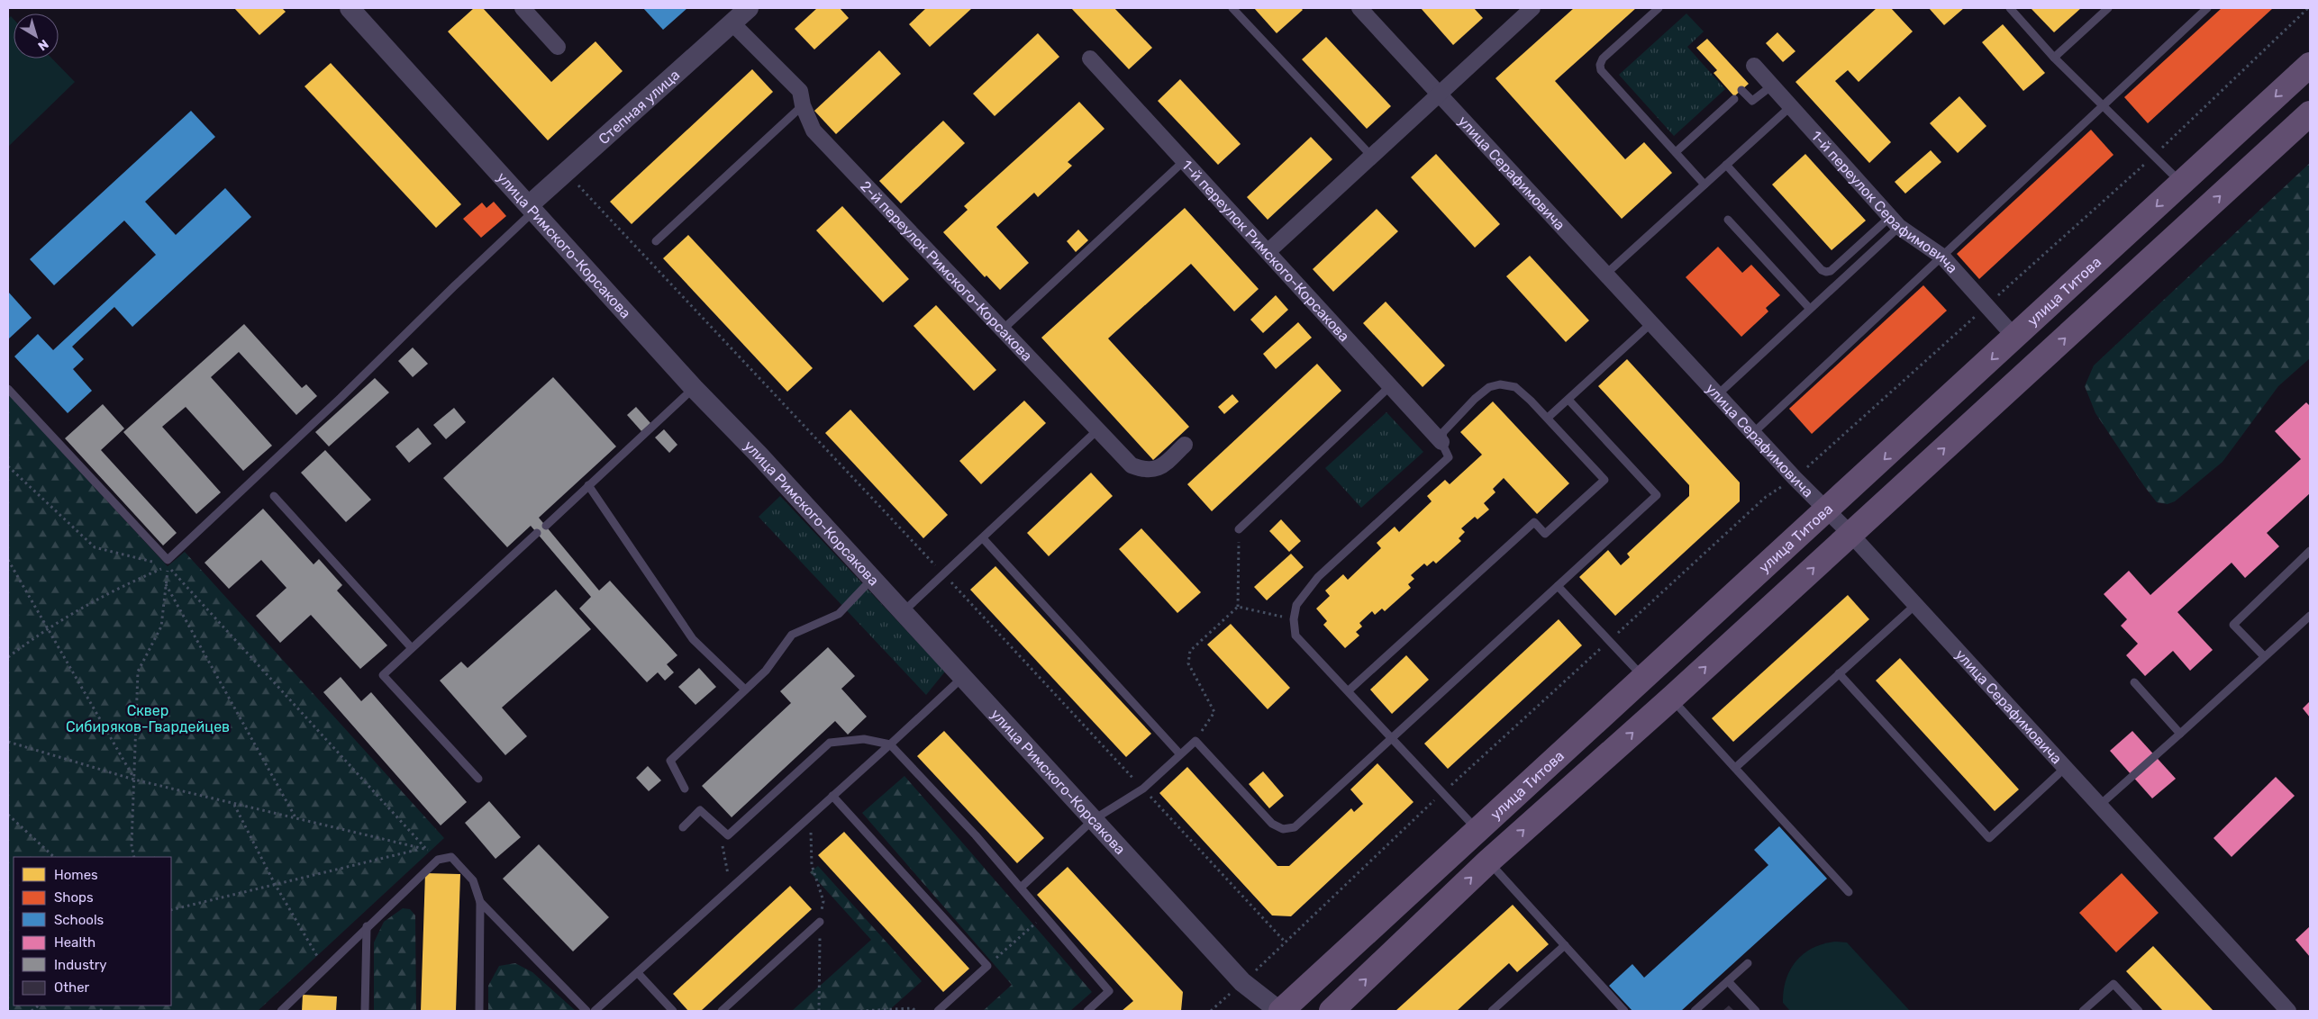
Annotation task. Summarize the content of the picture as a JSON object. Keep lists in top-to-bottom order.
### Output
{
  "streets": {
    "main road": ["улица Титова"],
    "street": [
      "Степная улица",
      "улица Серафимовича",
      "1-й переулок Серафимовича",
      "улица Римского-Корсакова",
      "1-й переулок Римского-Корсакова",
      "2-й переулок Римского-Корсакова"
    ]
  },
  "crossings": [
    ["Степная улица", "улица Римского-Корсакова"],
    ["Степная улица", "2-й переулок Римского-Корсакова"],
    ["улица Серафимовича", "улица Титова"],
    ["1-й переулок Серафимовича", "улица Титова"],
    ["улица Римского-Корсакова", "улица Титова"]
  ],
  "parks": ["Сквер Сибиряков-Гвардейцев"],
  "legend": [
    "Homes",
    "Shops",
    "Schools",
    "Health",
    "Industry",
    "Other"
  ],
  "north": "bottom right"
}
